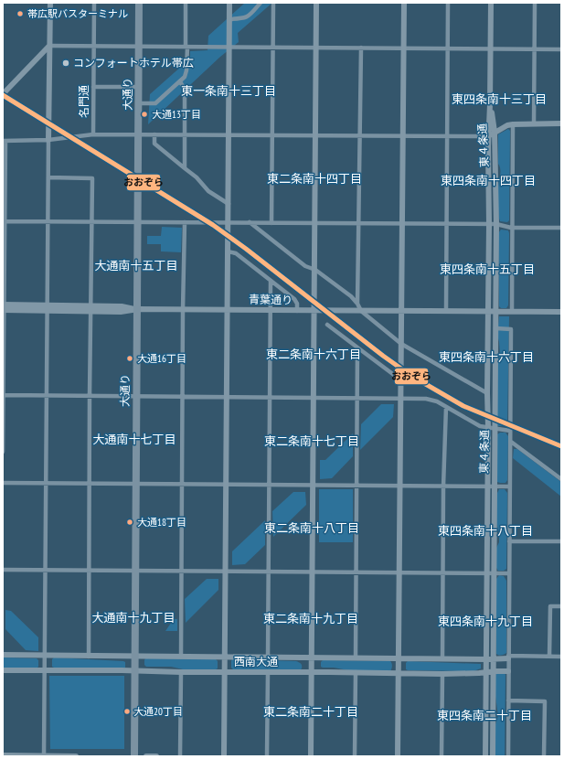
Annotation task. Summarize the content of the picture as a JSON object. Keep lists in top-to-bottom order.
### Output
{
  "streets": {
    "highway": ["大通り"],
    "street": [
      "名門通",
      "東４条通",
      "青葉通り",
      "西南大通"
    ]
  },
  "crossings": [
    ["大通り", "青葉通り"],
    ["大通り", "西南大通"],
    ["東４条通", "青葉通り"],
    ["東４条通", "西南大通"]
  ],
  "districts": [
    "東一条南十三丁目",
    "東四条南十三丁目",
    "東二条南十四丁目",
    "東四条南十四丁目",
    "大通南十五丁目",
    "東四条南十五丁目",
    "東二条南十六丁目",
    "東四条南十六丁目",
    "大通南十七丁目",
    "東二条南十七丁目",
    "東二条南十八丁目",
    "東四条南十八丁目",
    "大通南十九丁目",
    "東二条南十九丁目",
    "東四条南十九丁目",
    "東二条南二十丁目",
    "東四条南二十丁目"
  ],
  "places": [
    "帯広駅バスターミナル",
    "コンフォートホテル帯広",
    "大通13丁目",
    "大通16丁目",
    "大通18丁目",
    "大通20丁目"
  ],
  "lines": ["transit line おおぞら"]
}
